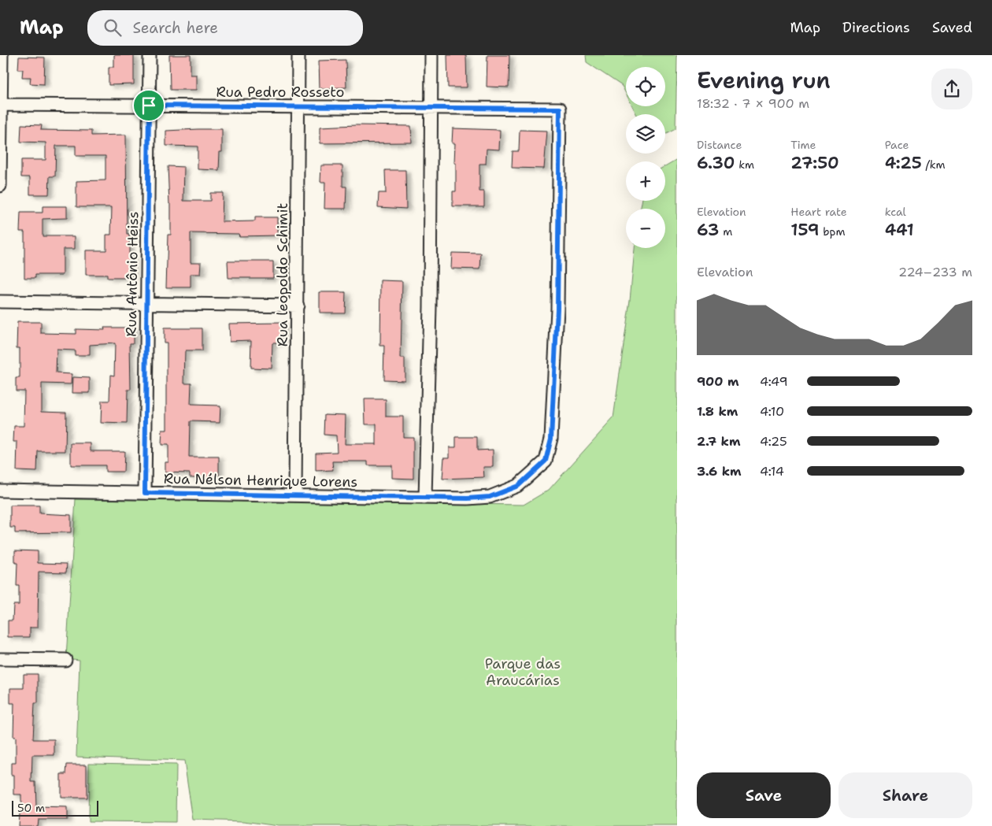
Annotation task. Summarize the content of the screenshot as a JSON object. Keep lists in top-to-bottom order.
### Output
{
  "streets": {
    "street": [
      "Rua Pedro Rosseto",
      "Rua Antônio Heiss",
      "Rua leopoldo Schimit",
      "Rua Nélson Henrique Lorens"
    ]
  },
  "crossings": [
    ["Rua Pedro Rosseto", "Rua Antônio Heiss"],
    ["Rua Pedro Rosseto", "Rua leopoldo Schimit"],
    ["Rua Pedro Rosseto", "Rua Nélson Henrique Lorens"],
    ["Rua Antônio Heiss", "Rua Nélson Henrique Lorens"],
    ["Rua leopoldo Schimit", "Rua Nélson Henrique Lorens"]
  ],
  "parks": ["Parque das Araucárias"],
  "scale_bar": "50 m",
  "page": {
    "header": "Map",
    "search": "Search here",
    "nav": ["Map", "Directions", "Saved"],
    "heading": ["Evening run", "18:32 · 7 × 900 m"],
    "map_buttons": ["+", "−"],
    "stats": [
      ["Distance", "6.30 km"],
      ["Time", "27:50"],
      ["Pace", "4:25 /km"],
      ["Elevation", "63 m"],
      ["Heart rate", "159 bpm"],
      ["kcal", "441"]
    ],
    "chart": ["Elevation", "224–233 m"],
    "list": [
      {
        "name": "900 m",
        "note": "4:49"
      },
      {
        "name": "1.8 km",
        "note": "4:10"
      },
      {
        "name": "2.7 km",
        "note": "4:25"
      },
      {
        "name": "3.6 km",
        "note": "4:14"
      }
    ],
    "buttons": ["Save", "Share"],
    "scale": "50 m"
  }
}
